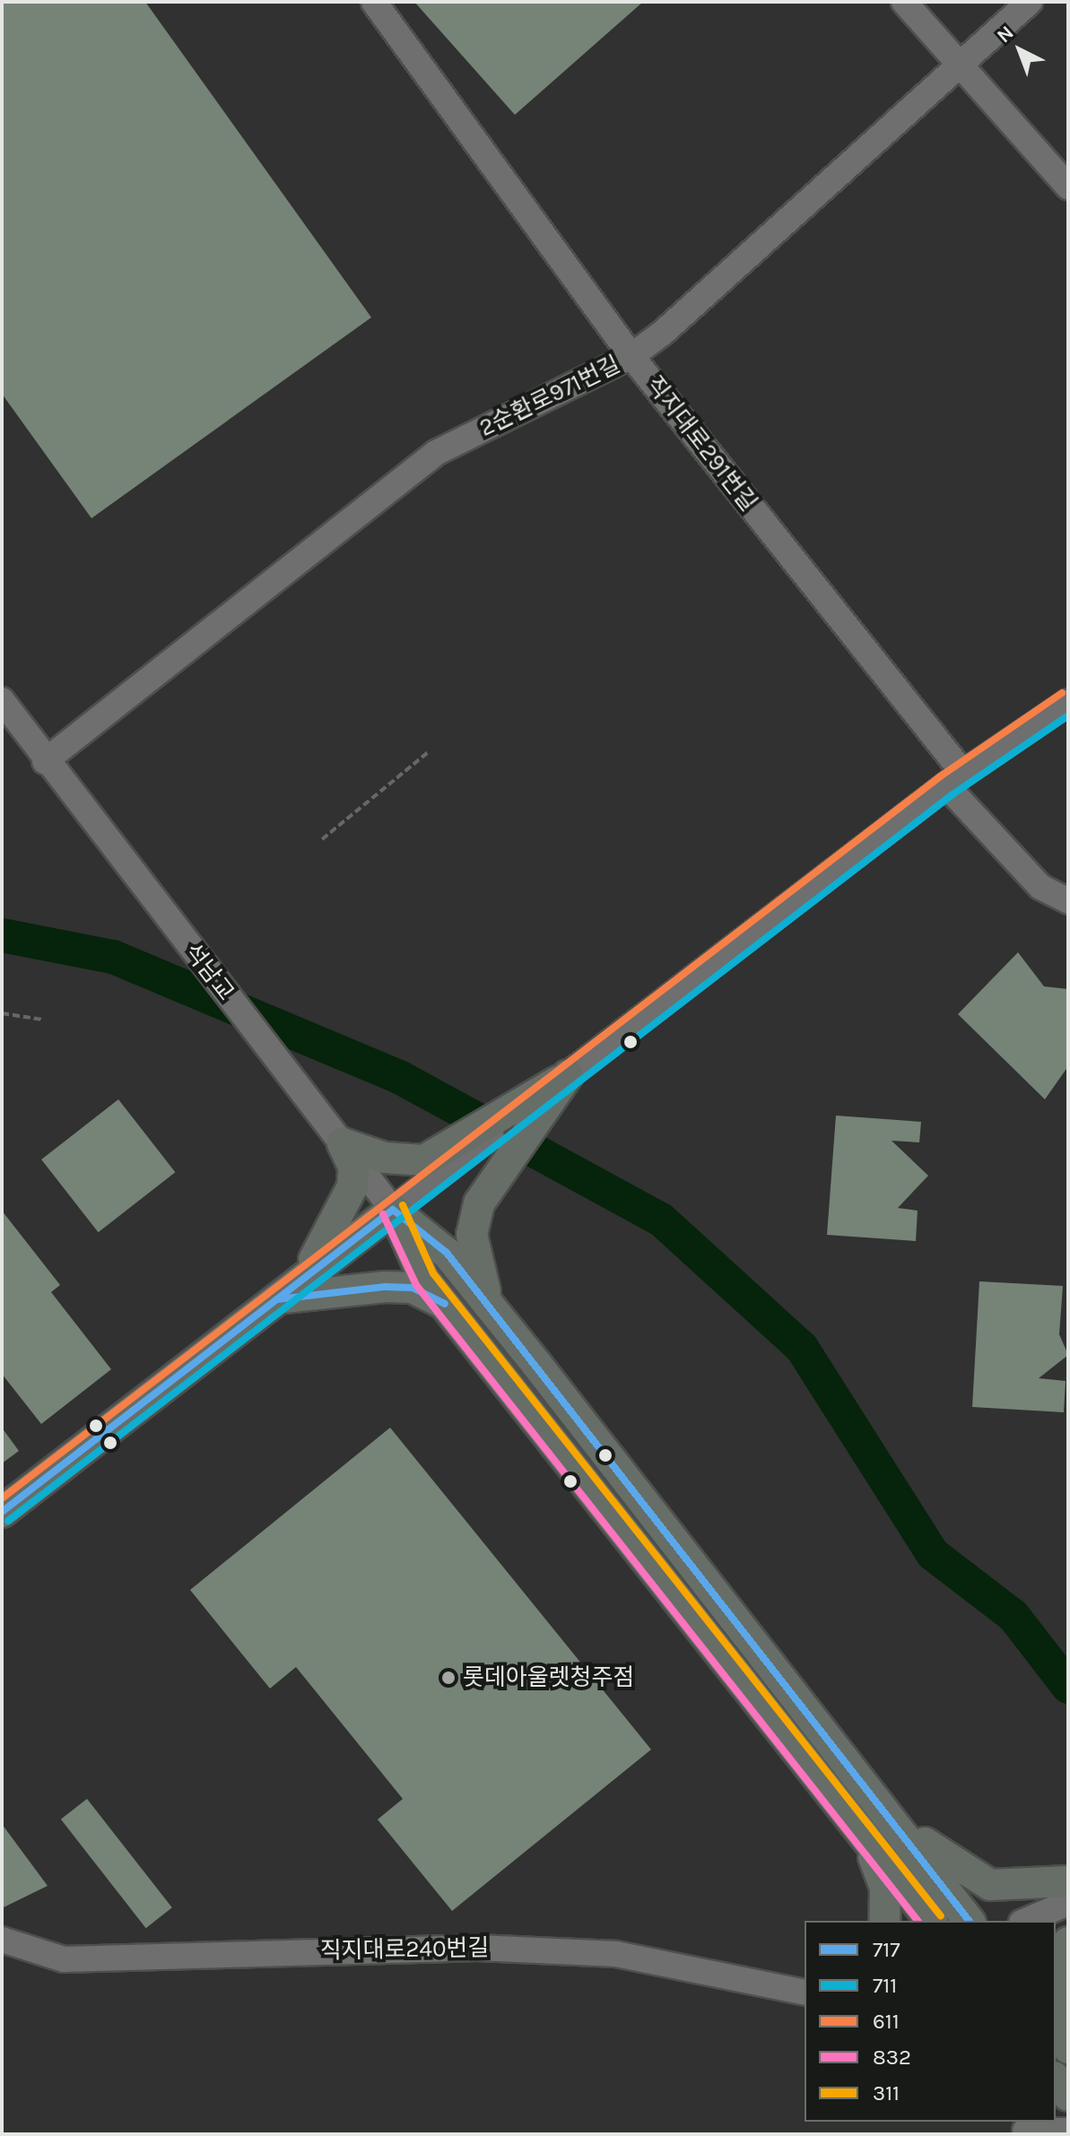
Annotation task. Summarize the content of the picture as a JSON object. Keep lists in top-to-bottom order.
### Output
{
  "streets": {
    "street": [
      "2순환로971번길",
      "직지대로291번길",
      "석남교",
      "직지대로240번길"
    ]
  },
  "crossings": [
    ["2순환로971번길", "직지대로291번길"],
    ["2순환로971번길", "석남교"]
  ],
  "places": ["롯데아울렛청주점"],
  "lines": [
    "transit line 611",
    "transit line 711",
    "transit line 311",
    "transit line 717",
    "transit line 832"
  ],
  "legend": [
    "717",
    "711",
    "611",
    "832",
    "311"
  ],
  "north": "top left"
}
